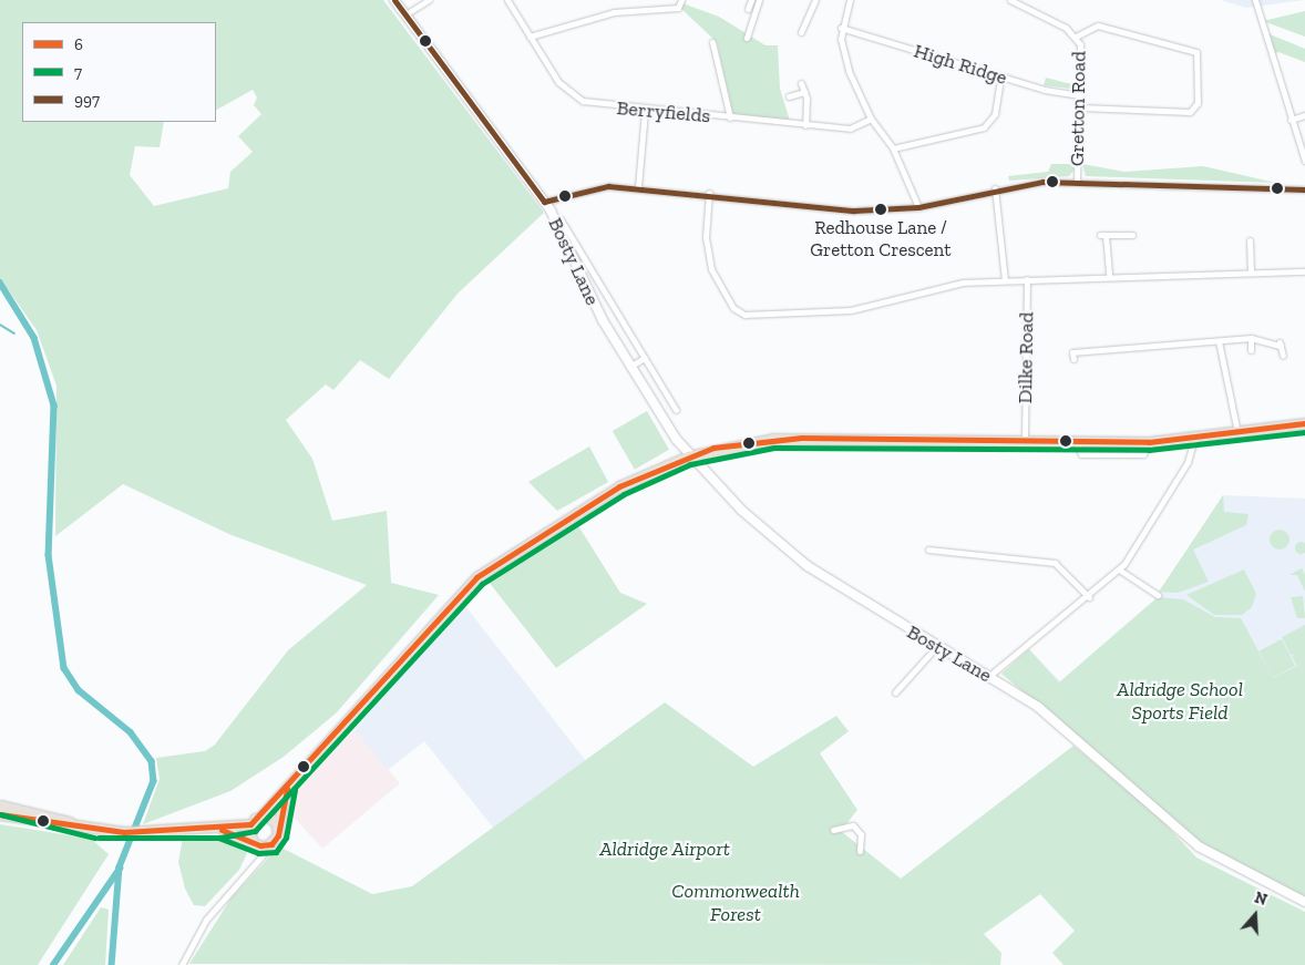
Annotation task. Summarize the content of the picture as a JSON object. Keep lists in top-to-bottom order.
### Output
{
  "streets": {
    "main road": ["Bosty Lane"],
    "street": [
      "High Ridge",
      "Gretton Road",
      "Berryfields",
      "Dilke Road"
    ]
  },
  "crossings": [
    ["High Ridge", "Gretton Road"]
  ],
  "parks": ["Aldridge School Sports Field", "Aldridge Airport", "Commonwealth Forest"],
  "places": ["Redhouse Lane / Gretton Crescent"],
  "lines": ["transit line 997", "transit line 6", "transit line 7"],
  "legend": ["6", "7", "997"],
  "north": "top"
}
